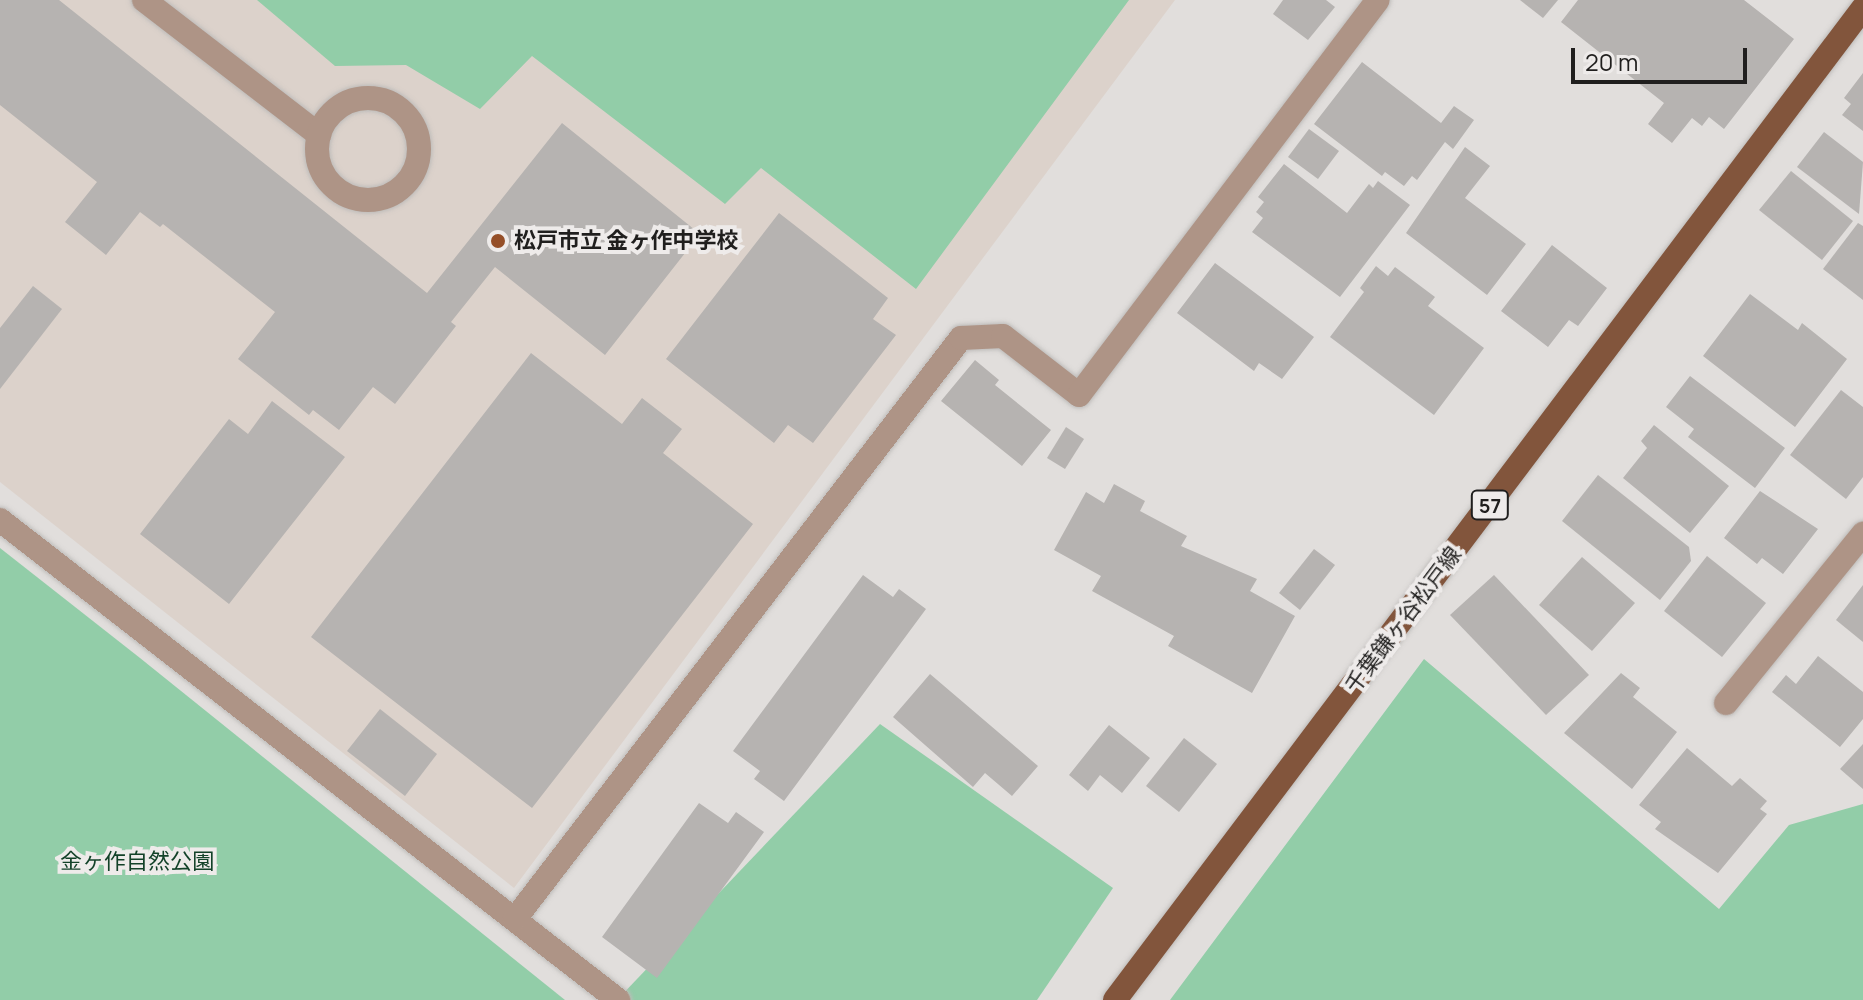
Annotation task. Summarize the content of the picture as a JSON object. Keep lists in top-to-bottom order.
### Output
{
  "streets": {
    "main road": ["57", "千葉鎌ヶ谷松戸線"]
  },
  "parks": ["金ヶ作自然公園"],
  "places": ["松戸市立 金ヶ作中学校"],
  "scale_bar": "20 m"
}
